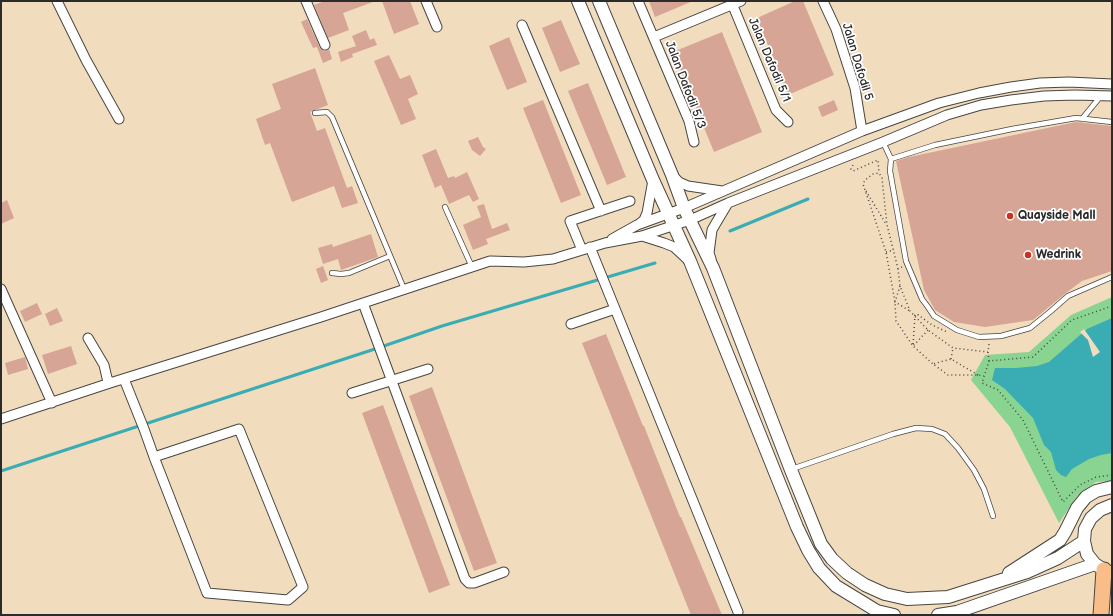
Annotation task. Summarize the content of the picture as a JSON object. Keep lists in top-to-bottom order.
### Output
{
  "streets": {
    "street": ["Jalan Dafodil 5/1", "Jalan Dafodil 5", "Jalan Dafodil 5/3"]
  },
  "places": ["Quayside Mall", "Wedrink"]
}
